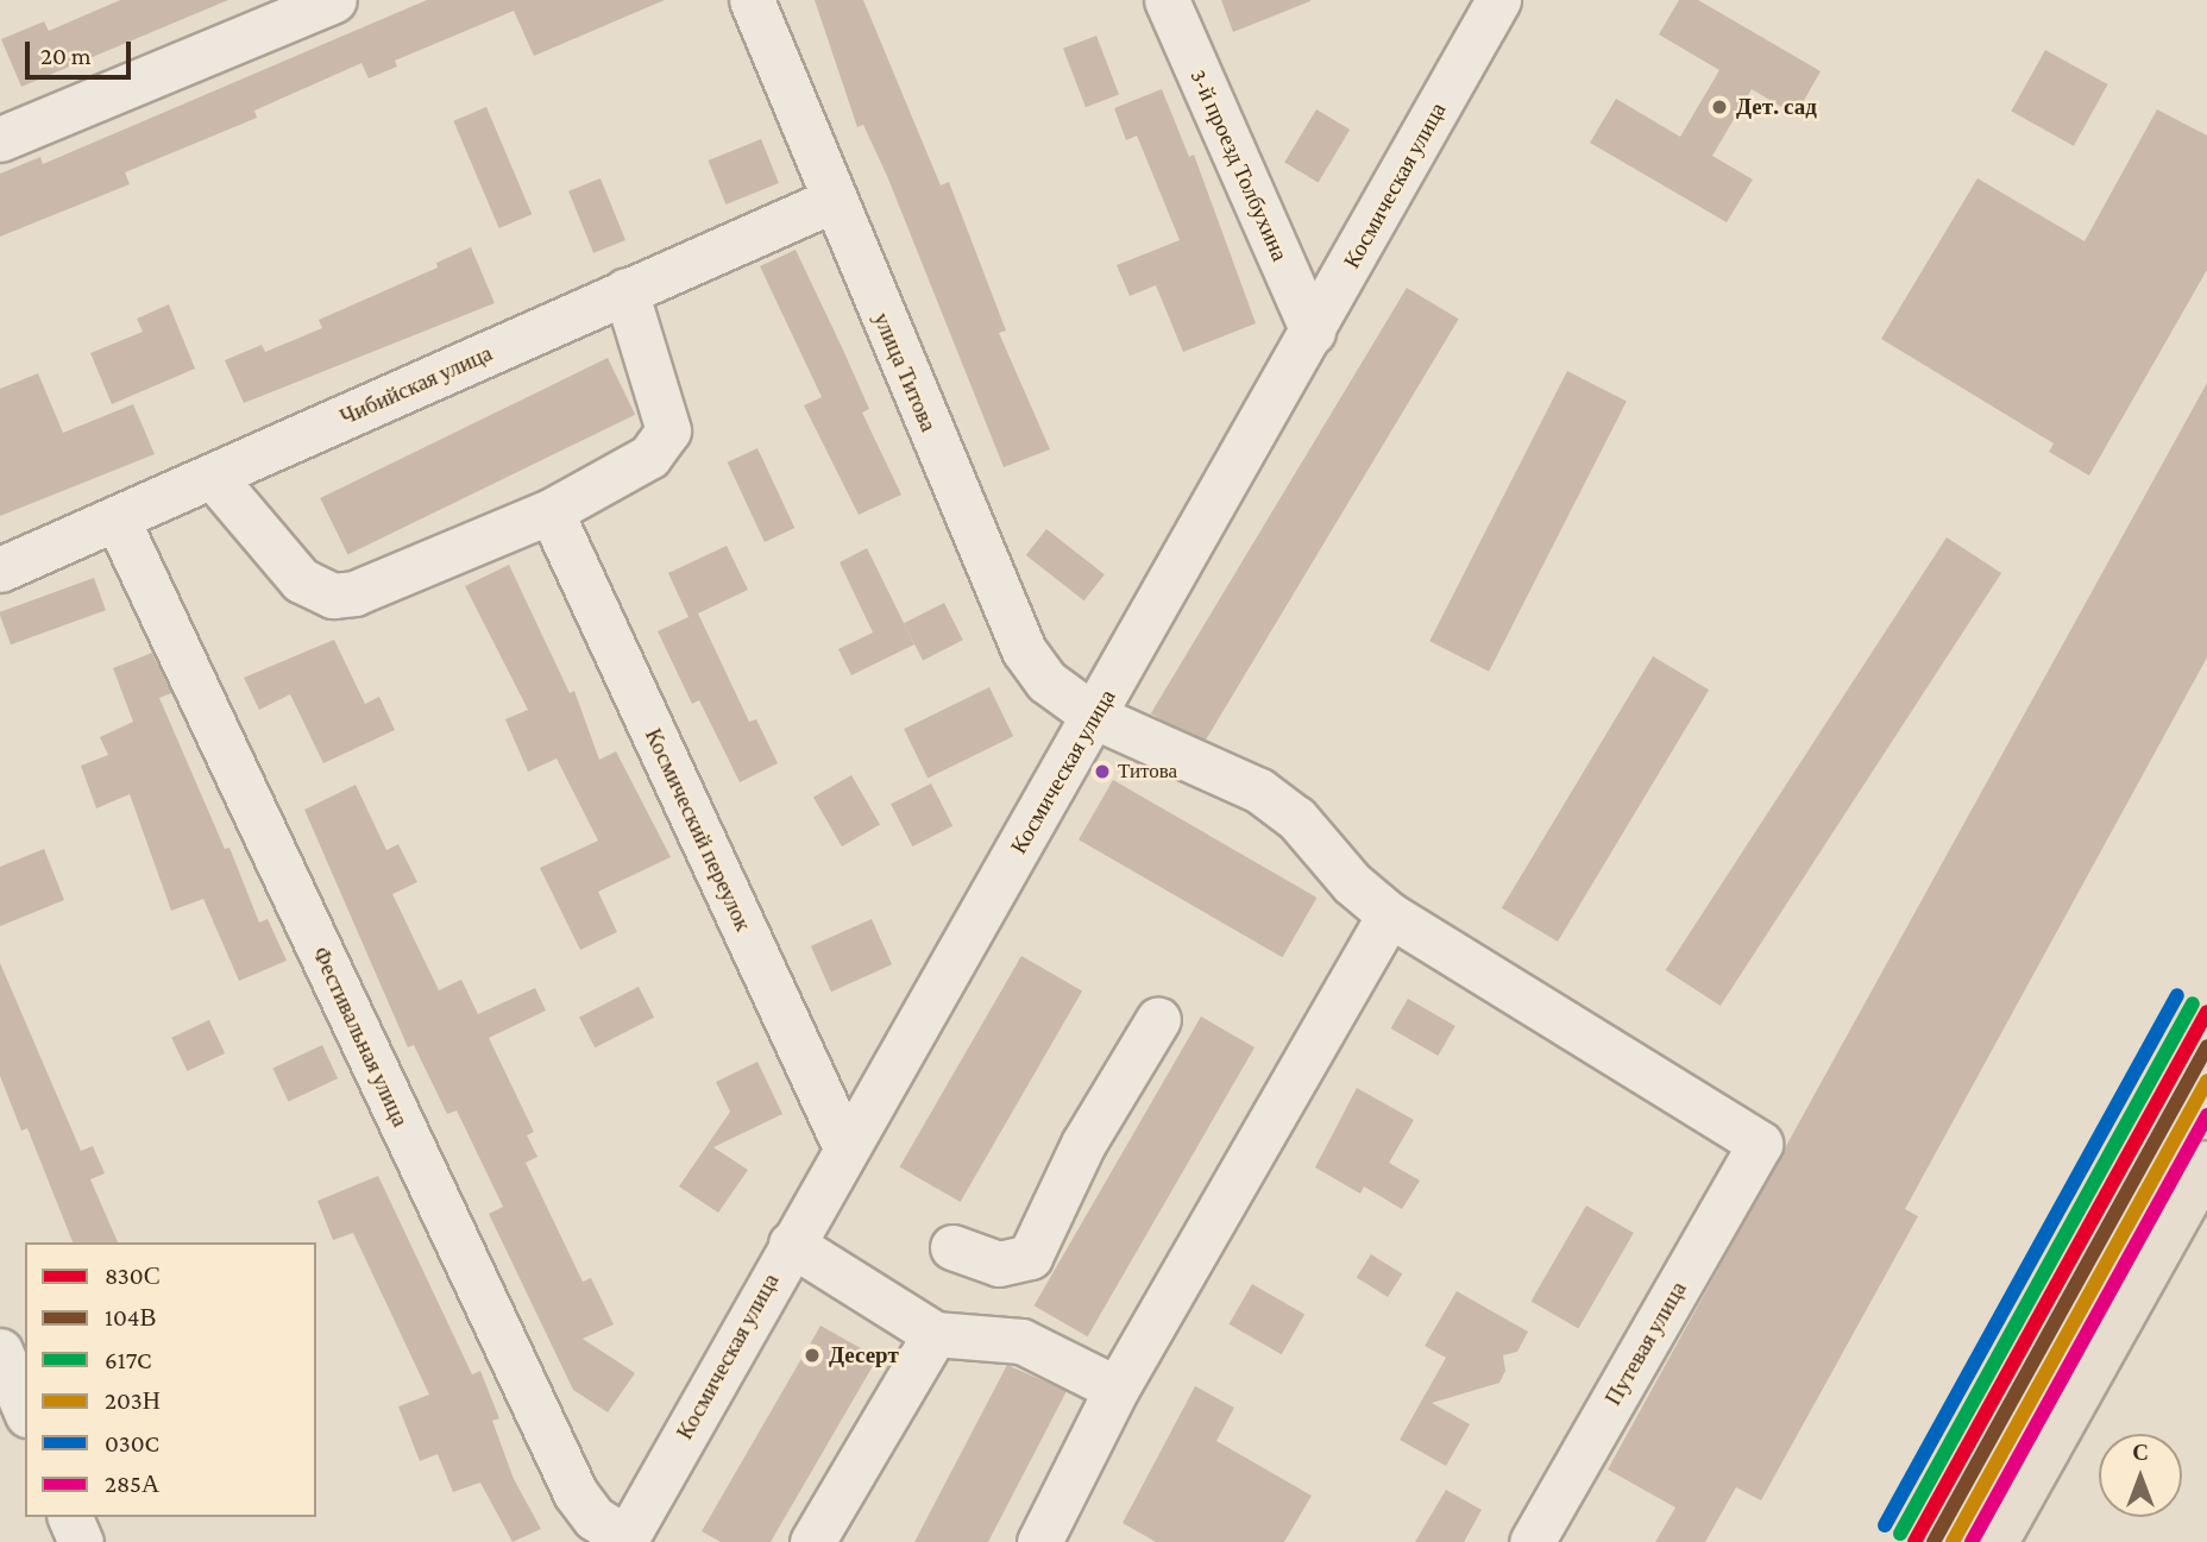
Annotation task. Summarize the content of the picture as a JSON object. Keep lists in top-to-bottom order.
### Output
{
  "streets": {
    "street": [
      "3-й проезд Толбухина",
      "Космическая улица",
      "улица Титова",
      "Чибийская улица",
      "Космический переулок",
      "Фестивальная улица",
      "Путевая улица"
    ]
  },
  "crossings": [
    ["3-й проезд Толбухина", "Космическая улица"],
    ["Космическая улица", "улица Титова"],
    ["Космическая улица", "Космический переулок"],
    ["Космическая улица", "Фестивальная улица"],
    ["улица Титова", "Чибийская улица"],
    ["улица Титова", "Путевая улица"],
    ["Чибийская улица", "Фестивальная улица"]
  ],
  "places": ["Дет. сад", "Титова", "Десерт"],
  "lines": [
    "transit line 030C",
    "transit line 617C",
    "transit line 830С",
    "transit line 104В",
    "transit line 203Н",
    "transit line 285А"
  ],
  "legend": [
    "830С",
    "104В",
    "617C",
    "203Н",
    "030C",
    "285А"
  ],
  "scale_bar": "20 m",
  "north": "top"
}
